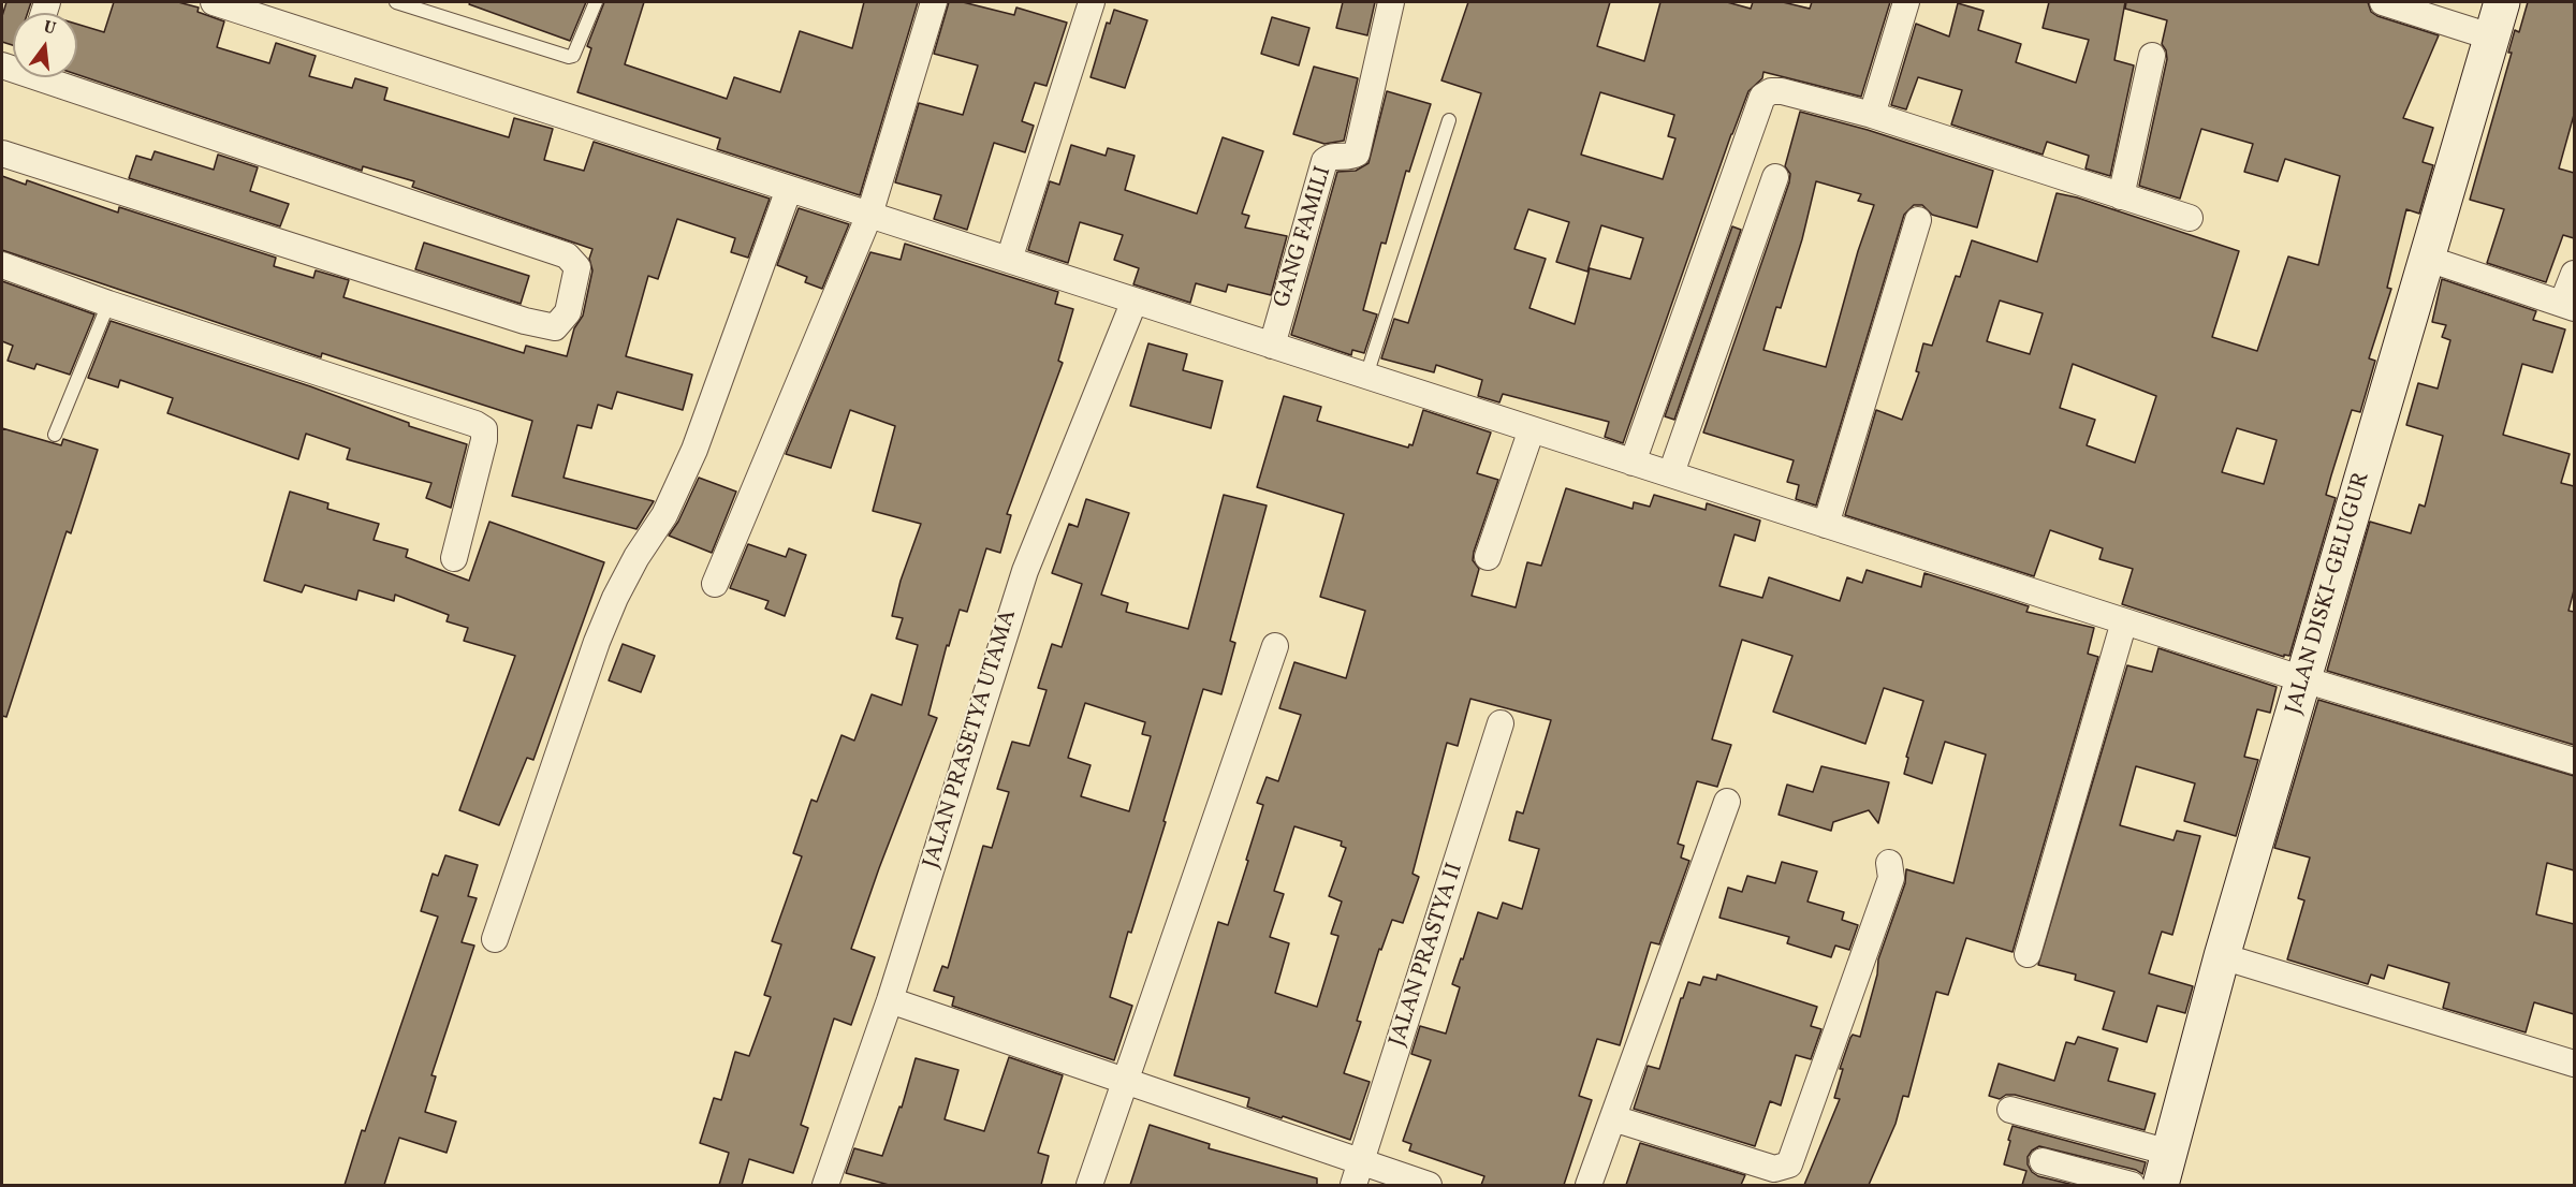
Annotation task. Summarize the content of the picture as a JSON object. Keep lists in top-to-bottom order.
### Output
{
  "streets": {
    "main road": ["JALAN DISKI–GELUGUR"],
    "street": ["GANG FAMILI", "JALAN PRASETYA UTAMA", "JALAN PRASTYA II"]
  },
  "north": "top"
}
